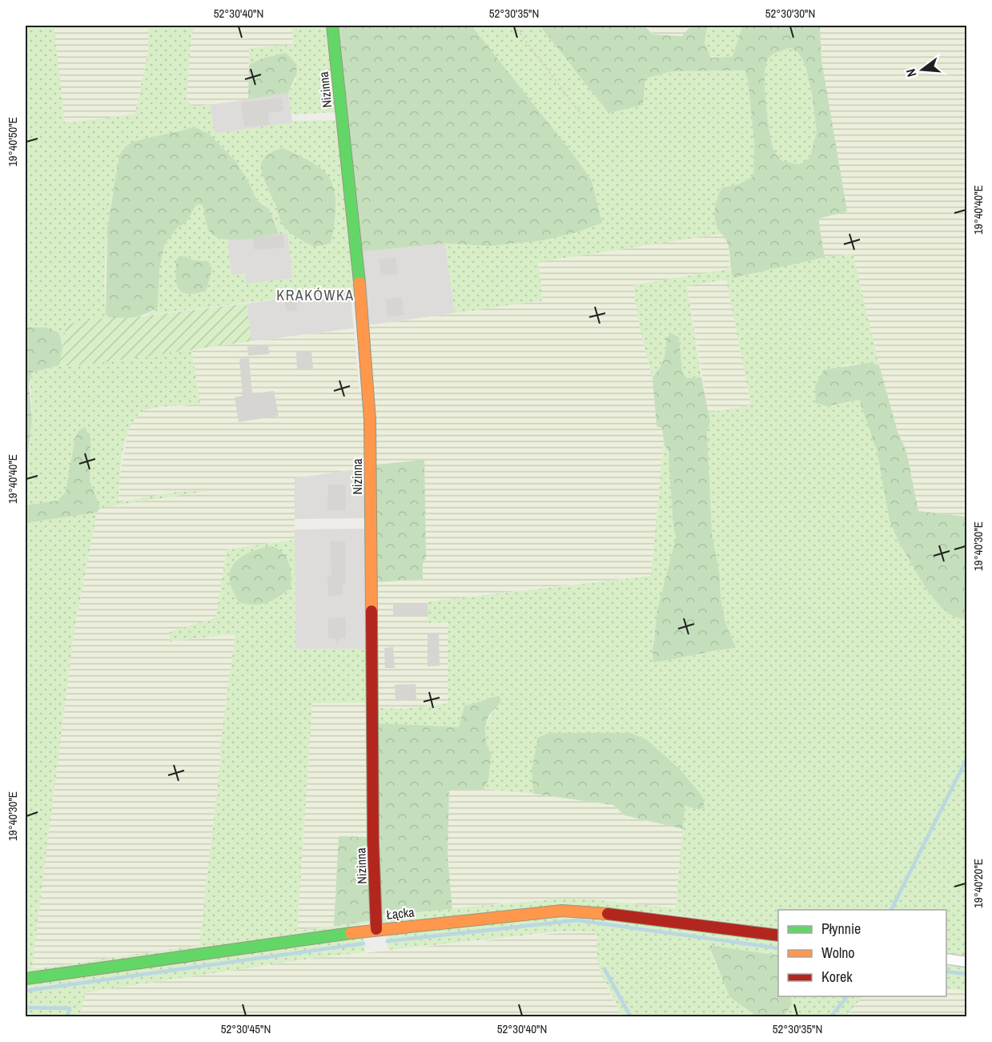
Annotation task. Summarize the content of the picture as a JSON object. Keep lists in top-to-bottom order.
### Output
{
  "streets": {
    "street": ["Nizinna", "Łącka"]
  },
  "crossings": [
    ["Nizinna", "Łącka"]
  ],
  "districts": ["KRAKÓWKA"],
  "legend": ["Płynnie", "Wolno", "Korek"],
  "north": "left",
  "coordinates": [
    "52°30'40\"N",
    "52°30'35\"N",
    "52°30'30\"N",
    "19°40'50\"E",
    "19°40'40\"E",
    "19°40'30\"E",
    "19°40'20\"E",
    "52°30'45\"N"
  ]
}
